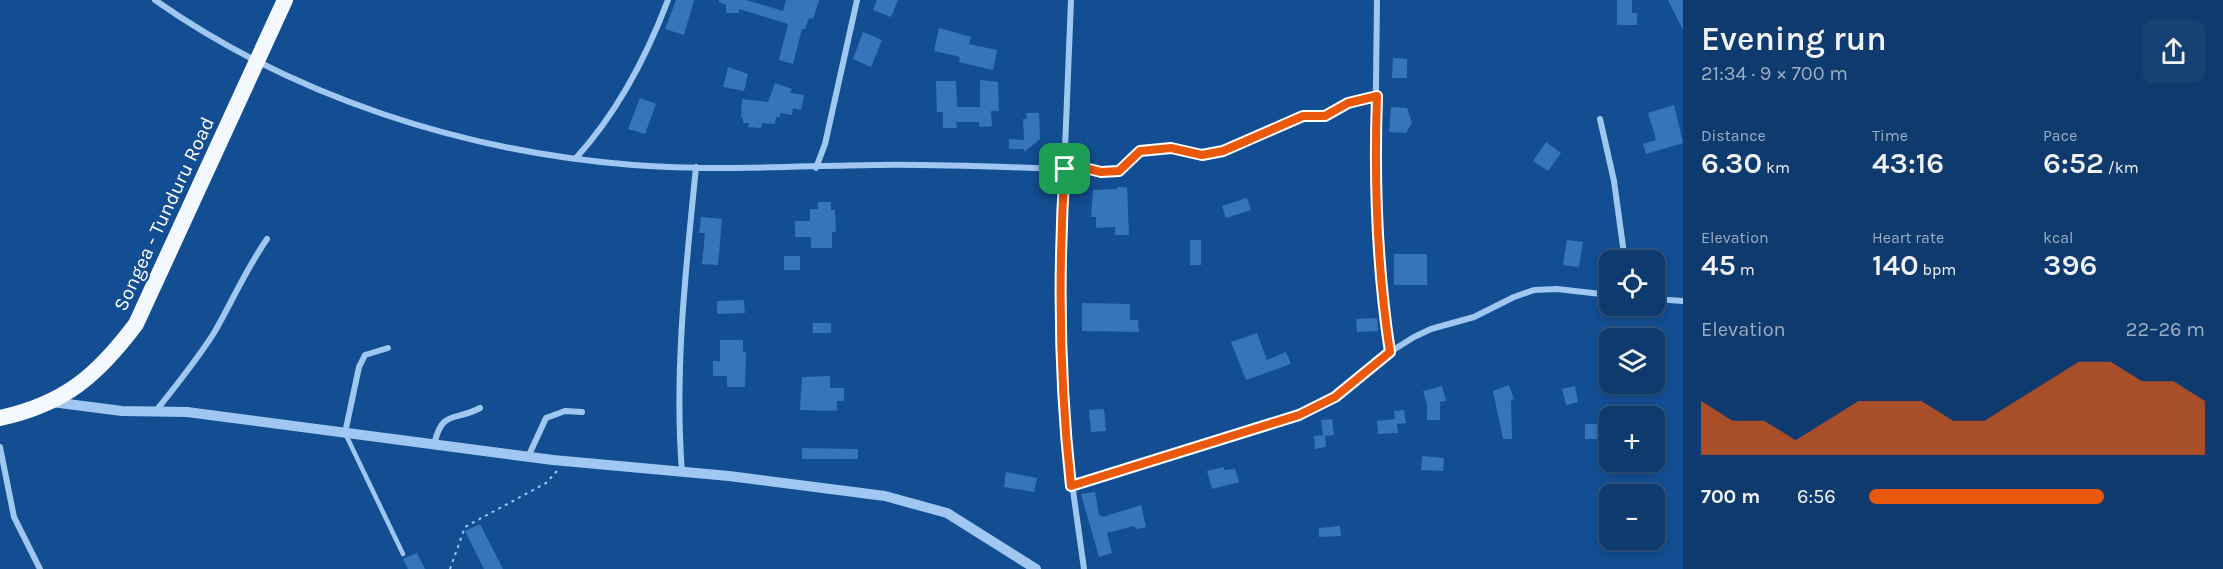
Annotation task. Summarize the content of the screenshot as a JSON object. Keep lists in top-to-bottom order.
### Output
{
  "streets": {
    "highway": ["Songea - Tunduru Road"]
  },
  "page": {
    "heading": ["Evening run", "21:34 · 9 × 700 m"],
    "stats": [
      ["Distance", "6.30 km"],
      ["Time", "43:16"],
      ["Pace", "6:52 /km"],
      ["Elevation", "45 m"],
      ["Heart rate", "140 bpm"],
      ["kcal", "396"]
    ],
    "map_buttons": ["+", "−"],
    "chart": ["Elevation", "22–26 m"],
    "list": [
      {
        "name": "700 m",
        "note": "6:56"
      }
    ]
  }
}
